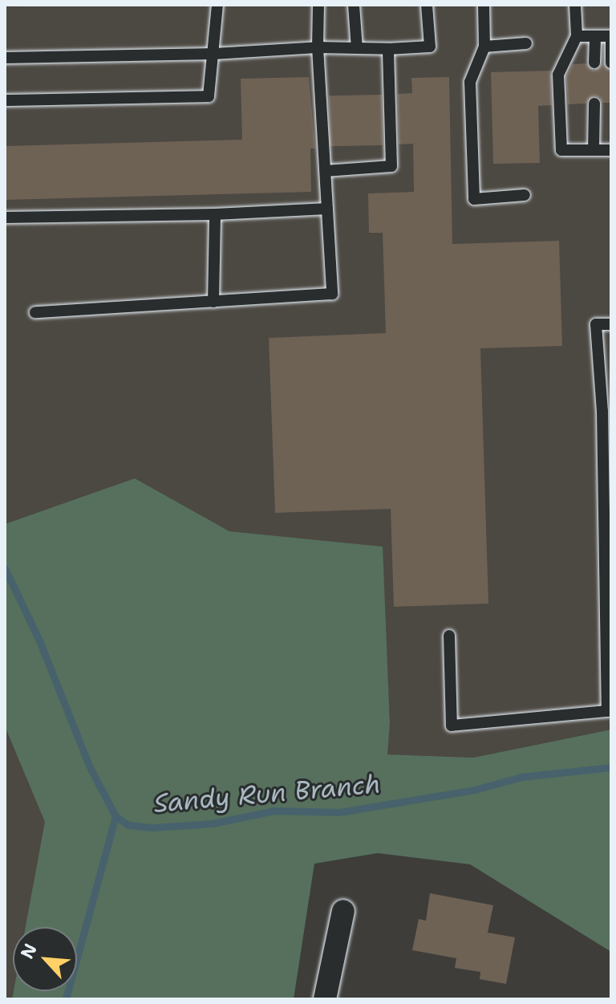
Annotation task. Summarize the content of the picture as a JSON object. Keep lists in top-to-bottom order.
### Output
{
  "water": ["Sandy Run Branch"],
  "north": "top left"
}
